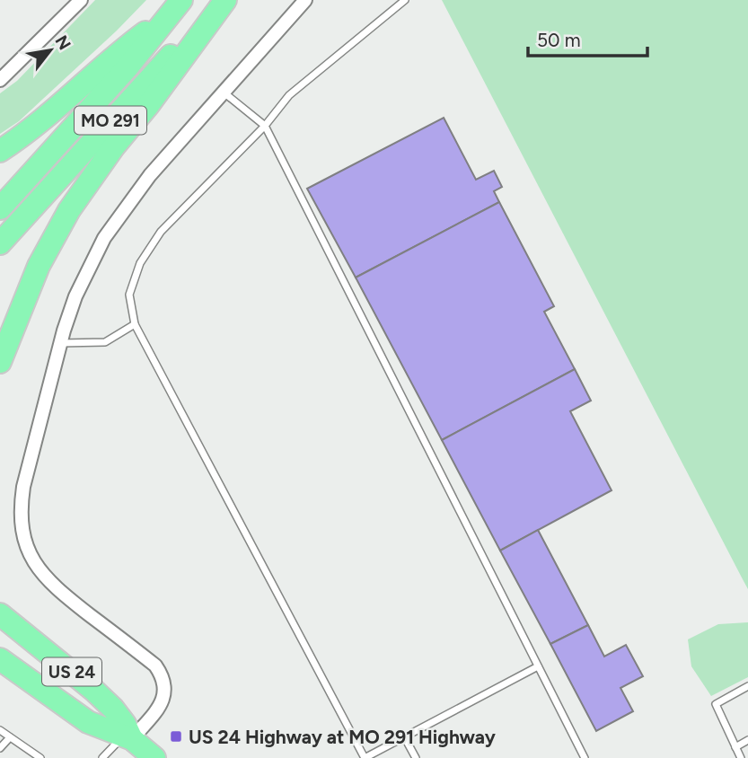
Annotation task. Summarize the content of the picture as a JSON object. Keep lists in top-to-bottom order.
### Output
{
  "streets": {
    "highway": ["MO 291", "US 24"]
  },
  "places": {
    "transit": ["US 24 Highway at MO 291 Highway"]
  },
  "scale_bar": "50 m",
  "north": "top right"
}
